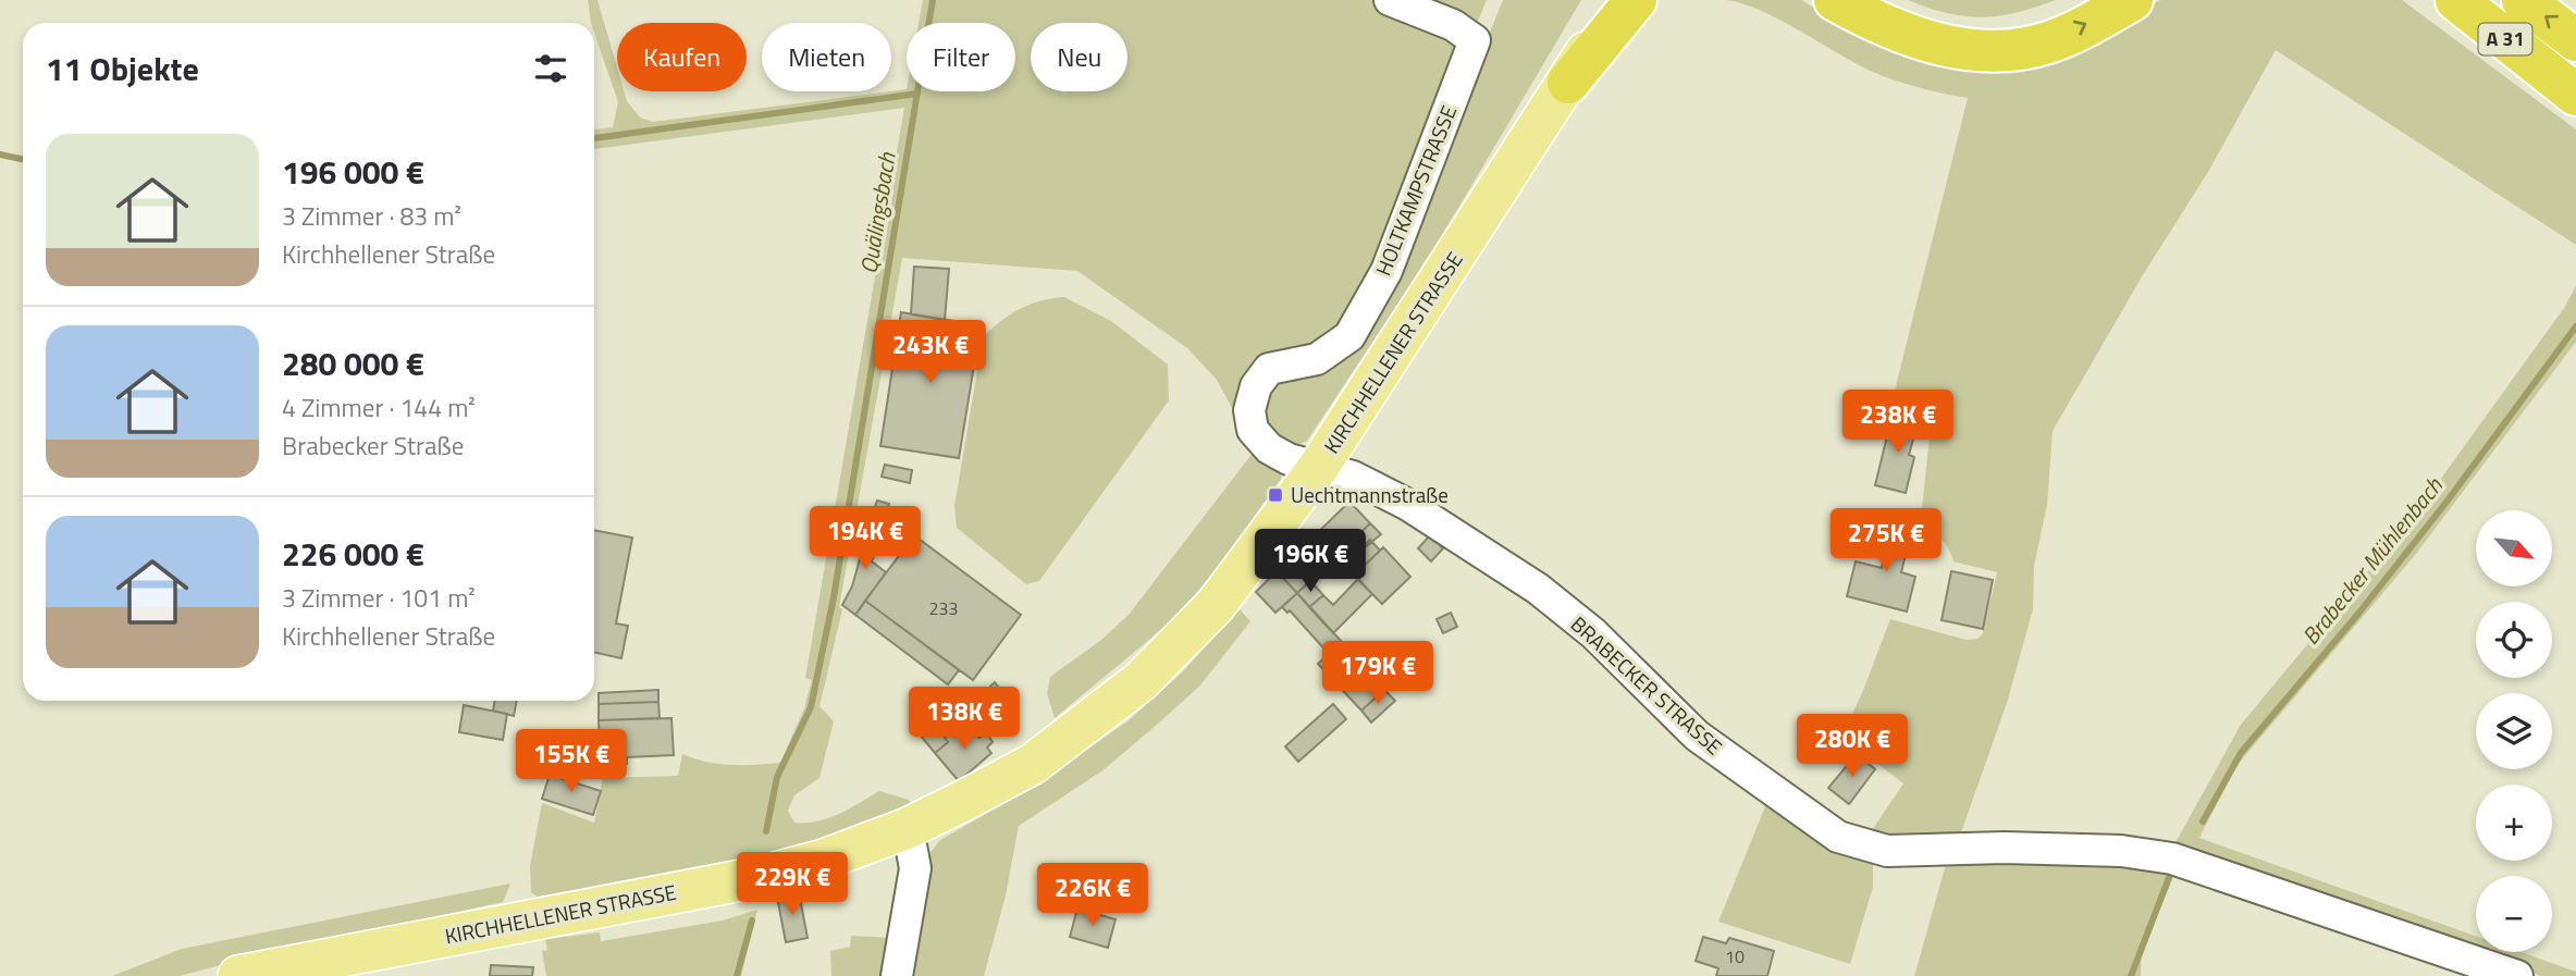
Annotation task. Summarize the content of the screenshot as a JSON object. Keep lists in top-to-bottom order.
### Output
{
  "streets": {
    "highway": ["A 31"],
    "main road": ["KIRCHHELLENER STRASSE"],
    "street": ["HOLTKAMPSTRASSE", "BRABECKER STRASSE"]
  },
  "crossings": [
    ["HOLTKAMPSTRASSE", "KIRCHHELLENER STRASSE"],
    ["HOLTKAMPSTRASSE", "BRABECKER STRASSE"],
    ["KIRCHHELLENER STRASSE", "BRABECKER STRASSE"]
  ],
  "water": ["Quälingsbach", "Brabecker Mühlenbach"],
  "places": {
    "transit": ["Uechtmannstraße"]
  },
  "house_numbers": ["233", "10"],
  "north": "bottom right",
  "page": {
    "chip": [
      "Kaufen",
      "Mieten",
      "Filter",
      "Neu"
    ],
    "heading": "11 Objekte",
    "list": [
      {
        "name": "196 000 €",
        "note": "3 Zimmer · 83 m² · Kirchhellener Straße"
      },
      {
        "name": "280 000 €",
        "note": "4 Zimmer · 144 m² · Brabecker Straße"
      },
      {
        "name": "226 000 €",
        "note": "3 Zimmer · 101 m² · Kirchhellener Straße"
      }
    ],
    "price": [
      "243K €",
      "238K €",
      "194K €",
      "275K €",
      "196K €",
      "179K €",
      "138K €",
      "280K €",
      "155K €",
      "229K €",
      "226K €"
    ],
    "map_buttons": ["+", "−"]
  }
}
